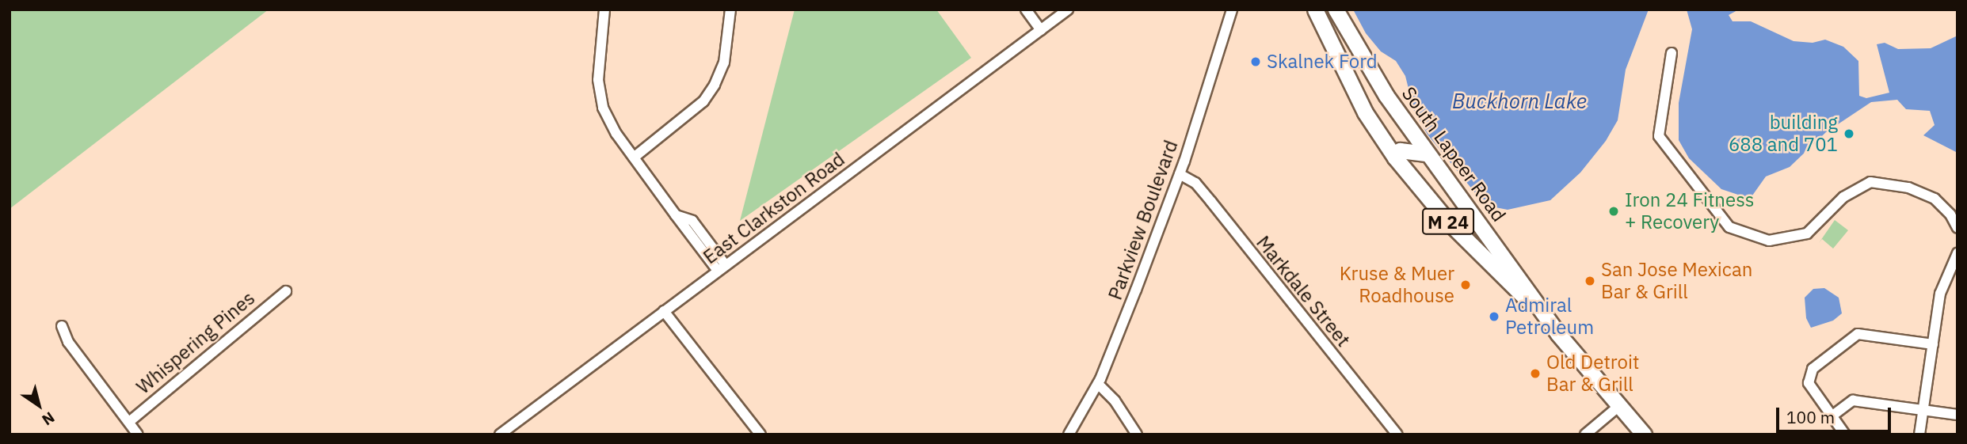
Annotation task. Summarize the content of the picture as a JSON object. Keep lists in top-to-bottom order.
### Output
{
  "streets": {
    "main road": ["South Lapeer Road", "M 24"],
    "street": [
      "East Clarkston Road",
      "Parkview Boulevard",
      "Markdale Street",
      "Whispering Pines"
    ]
  },
  "crossings": [
    ["Parkview Boulevard", "Markdale Street"]
  ],
  "water": ["Buckhorn Lake"],
  "places": [
    "Skalnek Ford",
    "building 688 and 701",
    "Iron 24 Fitness + Recovery",
    "San Jose Mexican Bar & Grill",
    "Kruse & Muer Roadhouse",
    "Admiral Petroleum",
    "Old Detroit Bar & Grill"
  ],
  "scale_bar": "100 m",
  "north": "bottom right"
}
